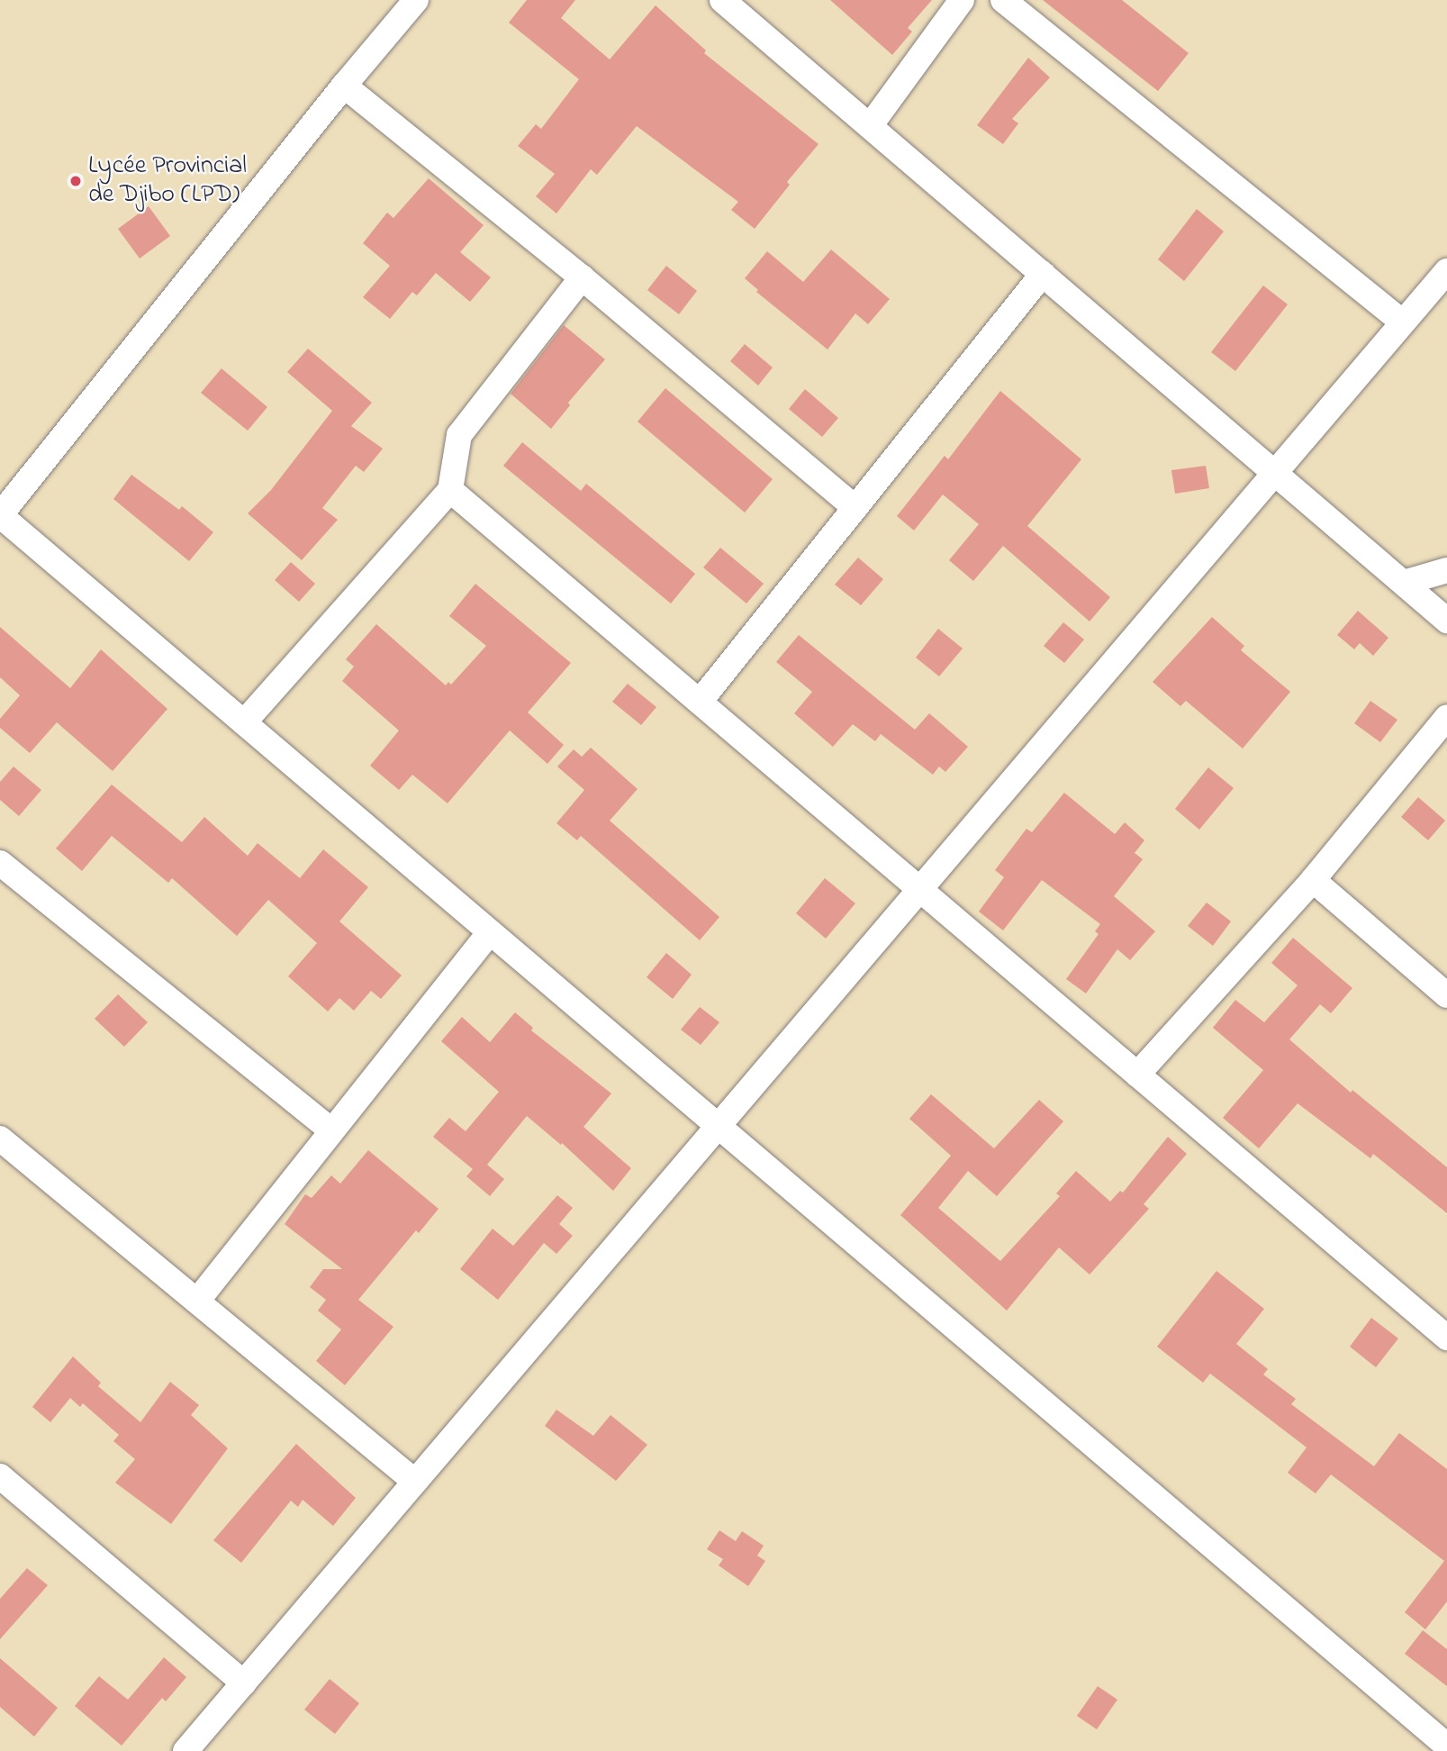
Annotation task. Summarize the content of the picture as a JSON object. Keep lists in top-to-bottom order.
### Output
{
  "places": ["Lycée Provincial de Djibo (LPD)"]
}
